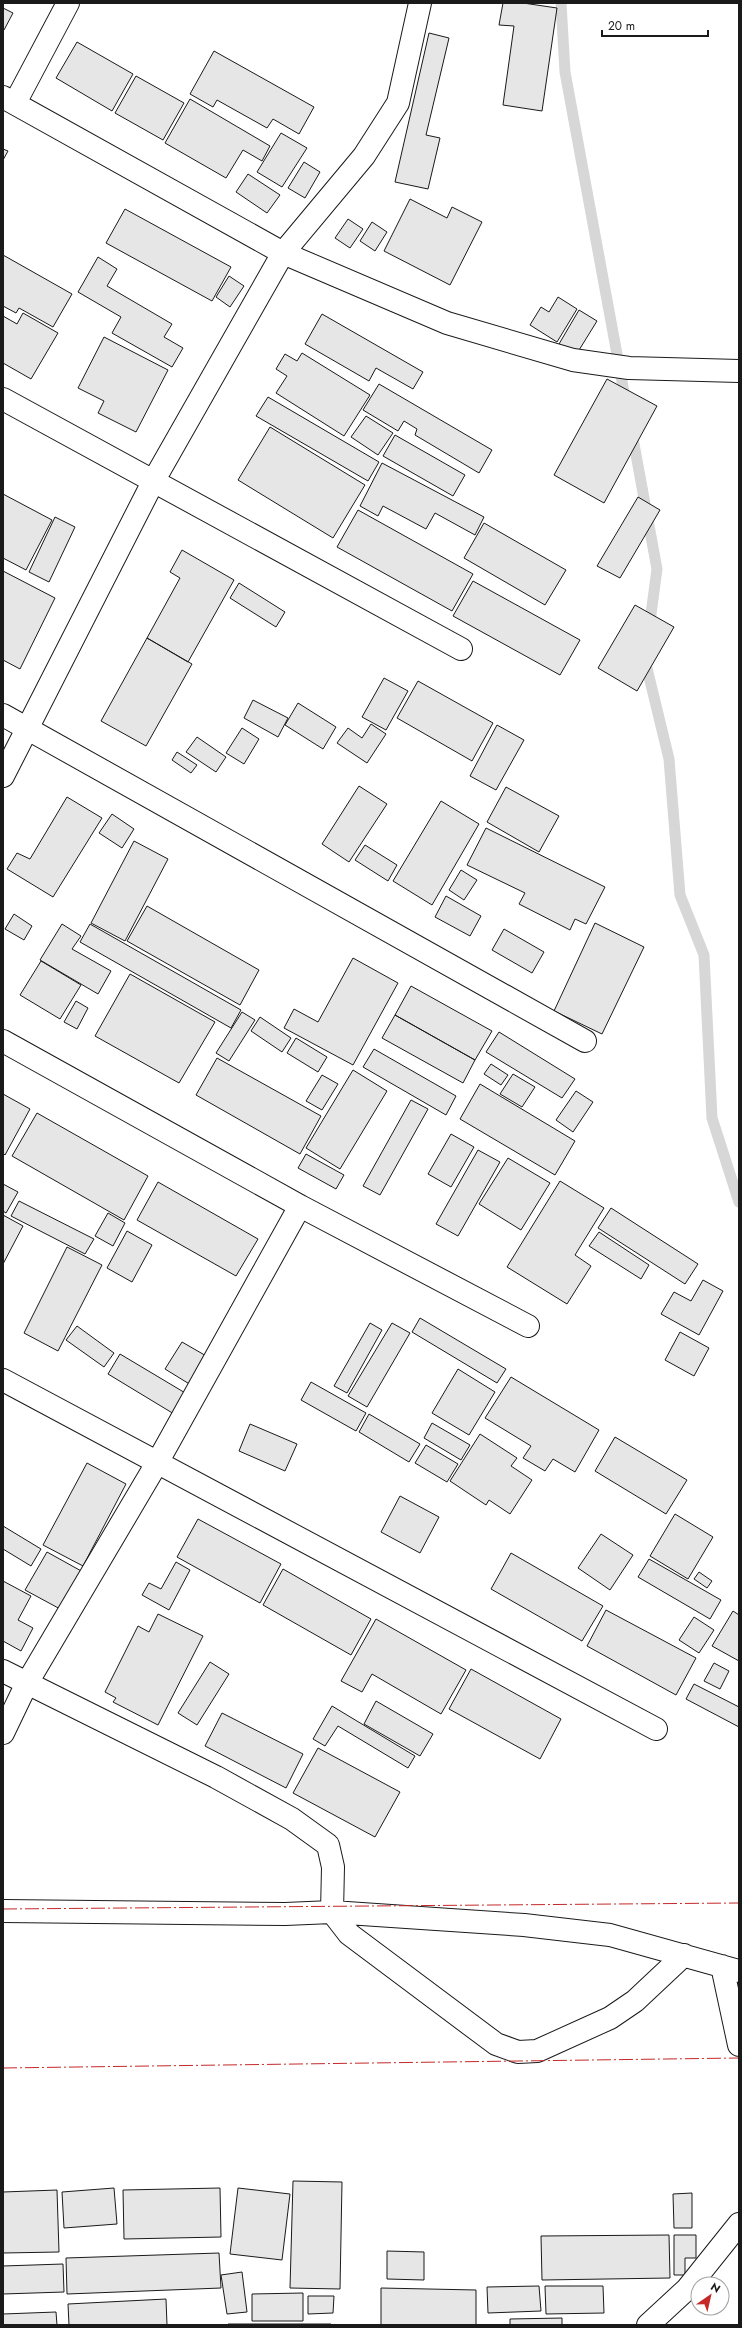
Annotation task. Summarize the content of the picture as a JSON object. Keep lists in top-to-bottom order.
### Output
{
  "scale_bar": "20 m",
  "north": "top right"
}
